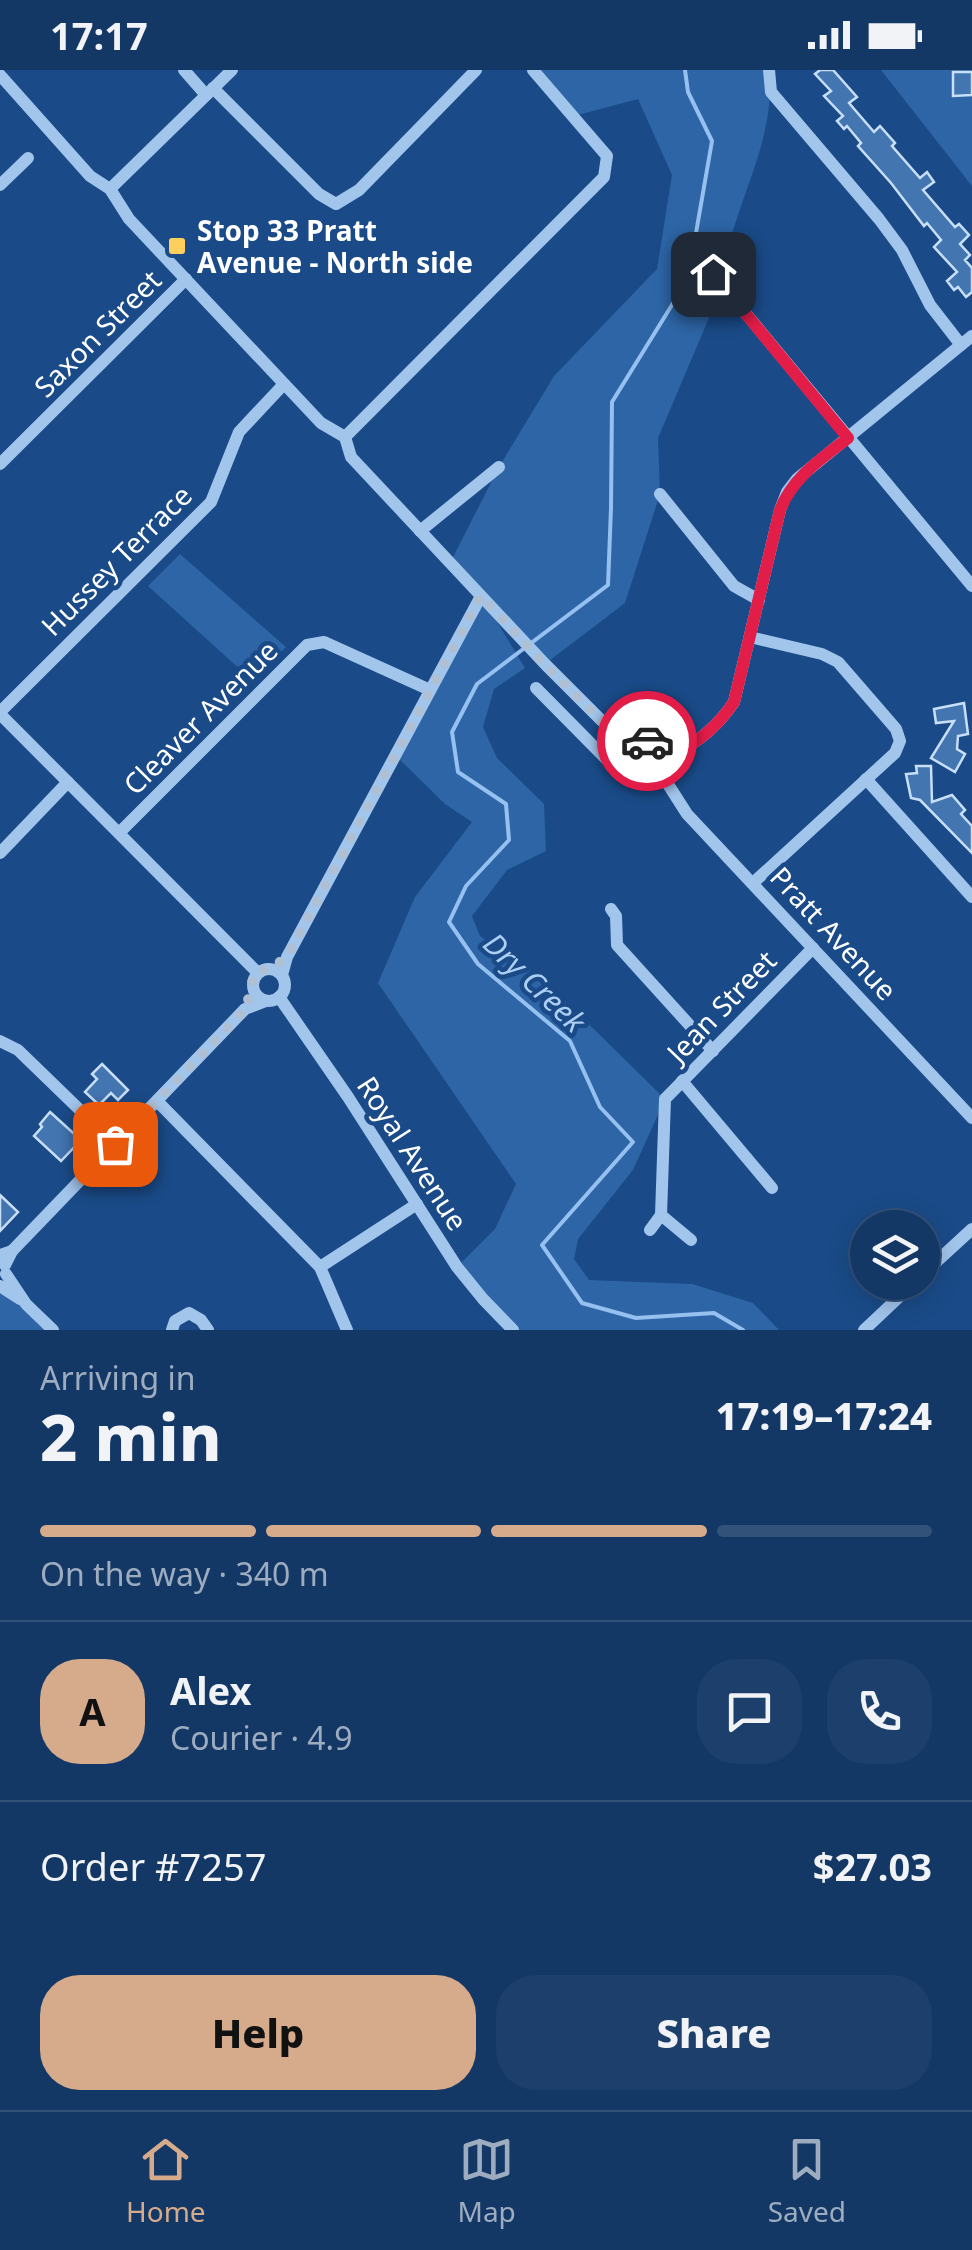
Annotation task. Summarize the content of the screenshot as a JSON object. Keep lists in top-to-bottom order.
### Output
{
  "streets": {
    "street": [
      "Saxon Street",
      "Hussey Terrace",
      "Cleaver Avenue",
      "Pratt Avenue",
      "Jean Street",
      "Royal Avenue"
    ]
  },
  "crossings": [
    ["Pratt Avenue", "Jean Street"]
  ],
  "water": ["Dry Creek"],
  "places": {
    "transit": ["Stop 33 Pratt Avenue - North side"]
  },
  "page": {
    "status": "17:17",
    "heading": ["2 min", "Arriving in", "17:19–17:24"],
    "panel": [
      "Alex",
      "Courier · 4.9",
      "Order #7257",
      "$27.03"
    ],
    "bar": "On the way · 340 m",
    "round": "A",
    "buttons": ["Help", "Share"],
    "tabs": ["Home", "Map", "Saved"]
  }
}
